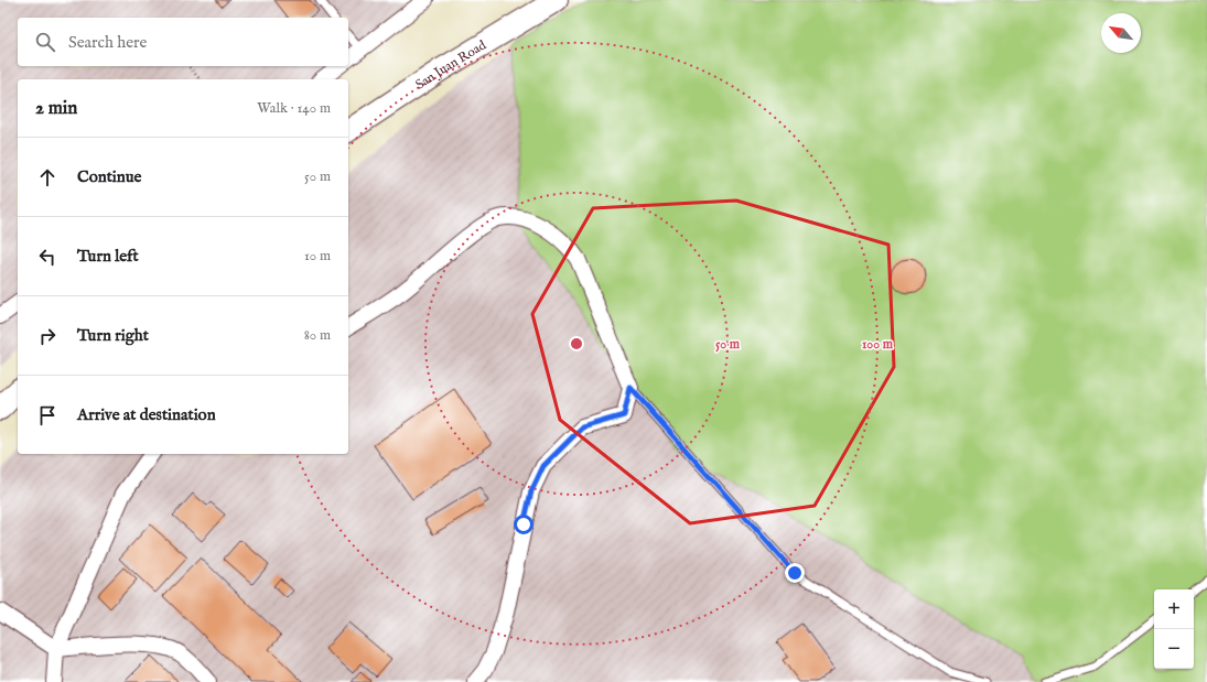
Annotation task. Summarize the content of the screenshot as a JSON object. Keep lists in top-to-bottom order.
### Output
{
  "streets": {
    "main road": ["San Juan Road"]
  },
  "north": "top left",
  "page": {
    "search": "Search here",
    "heading": ["2 min", "Walk · 140 m"],
    "list": [
      ["Continue", "50 m"],
      ["Turn left", "10 m"],
      ["Turn right", "80 m"],
      "Arrive at destination"
    ],
    "map_buttons": ["+", "−"]
  },
  "rings": ["50 m", "100 m"]
}
